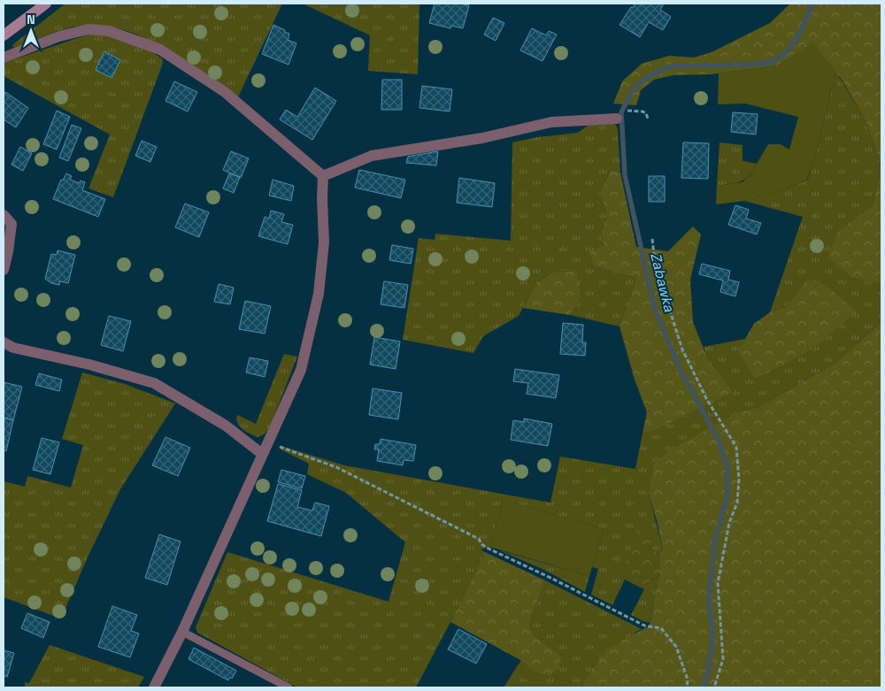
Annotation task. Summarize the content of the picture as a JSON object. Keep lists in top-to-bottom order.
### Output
{
  "water": ["Zabawka"],
  "north": "top"
}
